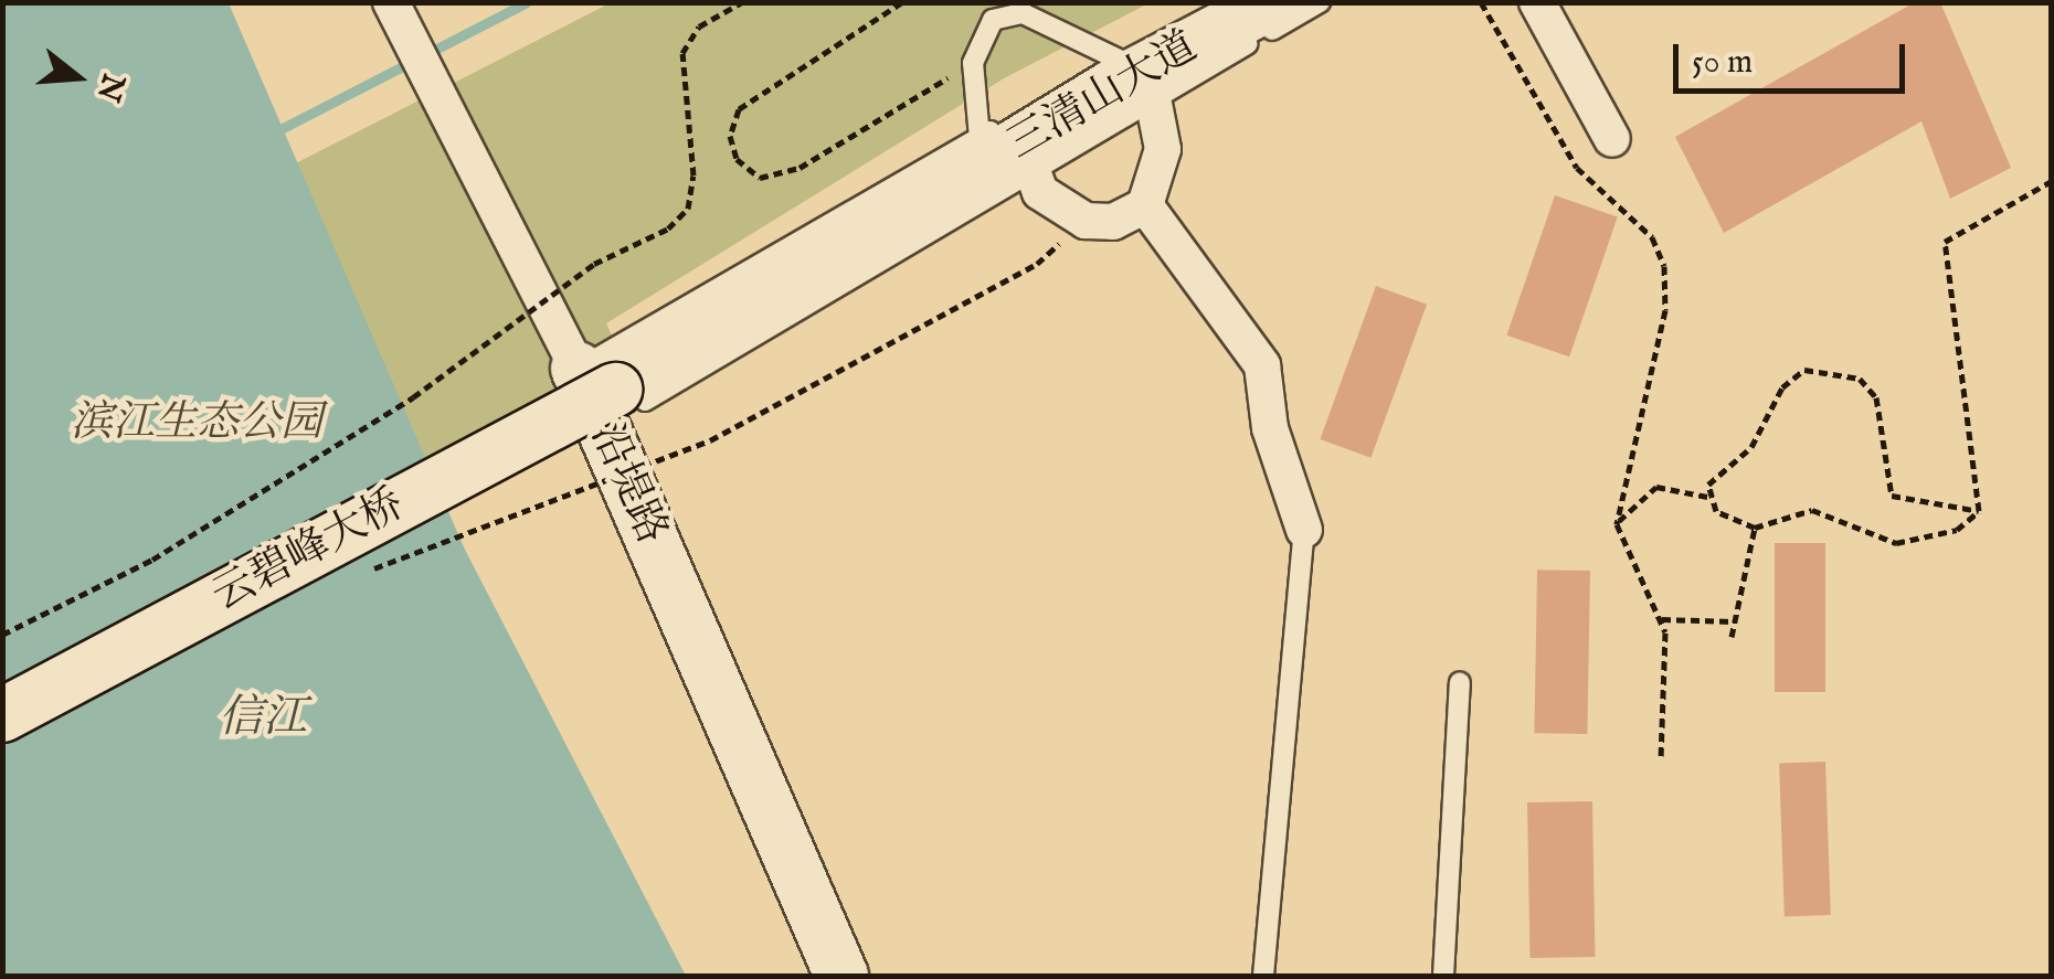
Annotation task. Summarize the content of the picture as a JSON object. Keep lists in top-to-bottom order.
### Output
{
  "streets": {
    "main road": ["三清山大道", "沿堤路", "云碧峰大桥"]
  },
  "crossings": [
    ["三清山大道", "沿堤路"],
    ["三清山大道", "云碧峰大桥"],
    ["沿堤路", "云碧峰大桥"]
  ],
  "water": ["信江"],
  "parks": ["滨江生态公园"],
  "scale_bar": "50 m",
  "north": "right"
}
